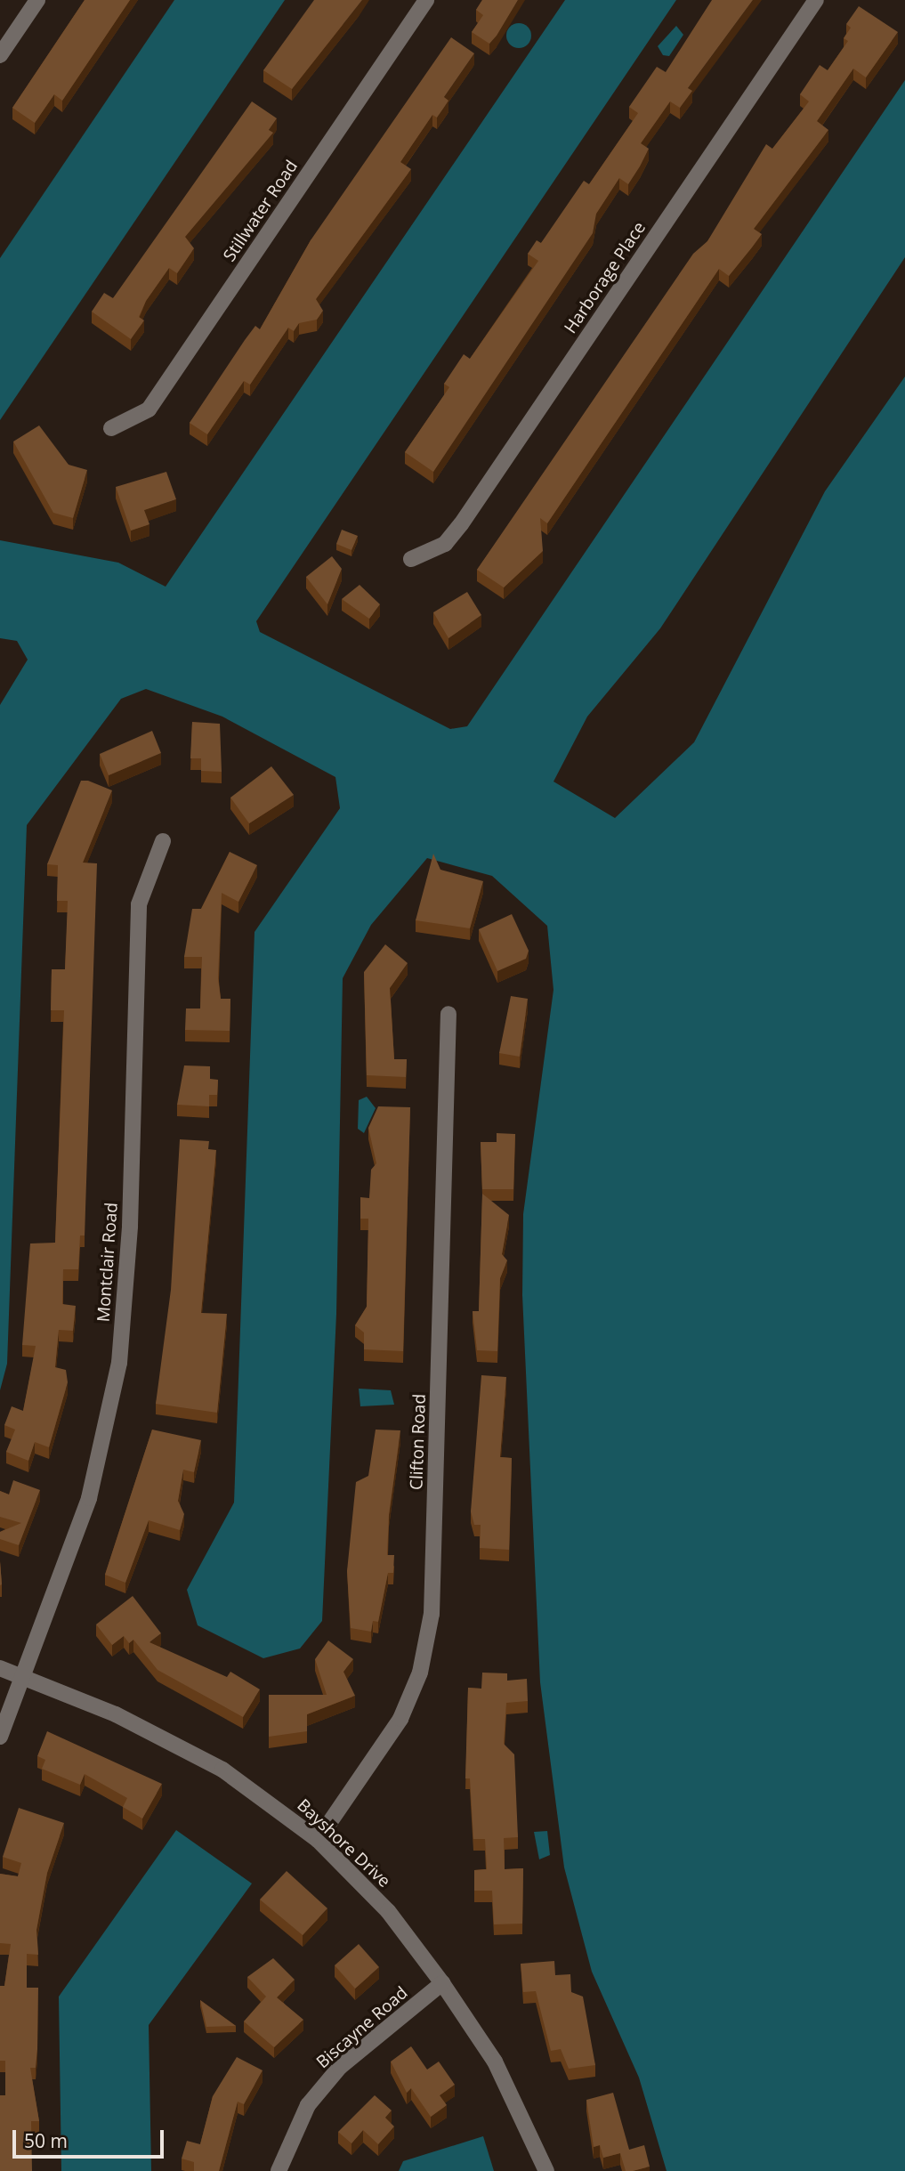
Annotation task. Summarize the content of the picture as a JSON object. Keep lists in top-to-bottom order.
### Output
{
  "streets": {
    "street": [
      "Stillwater Road",
      "Harborage Place",
      "Montclair Road",
      "Clifton Road",
      "Bayshore Drive",
      "Biscayne Road"
    ]
  },
  "crossings": [
    ["Montclair Road", "Bayshore Drive"],
    ["Clifton Road", "Bayshore Drive"],
    ["Bayshore Drive", "Biscayne Road"]
  ],
  "scale_bar": "50 m"
}
